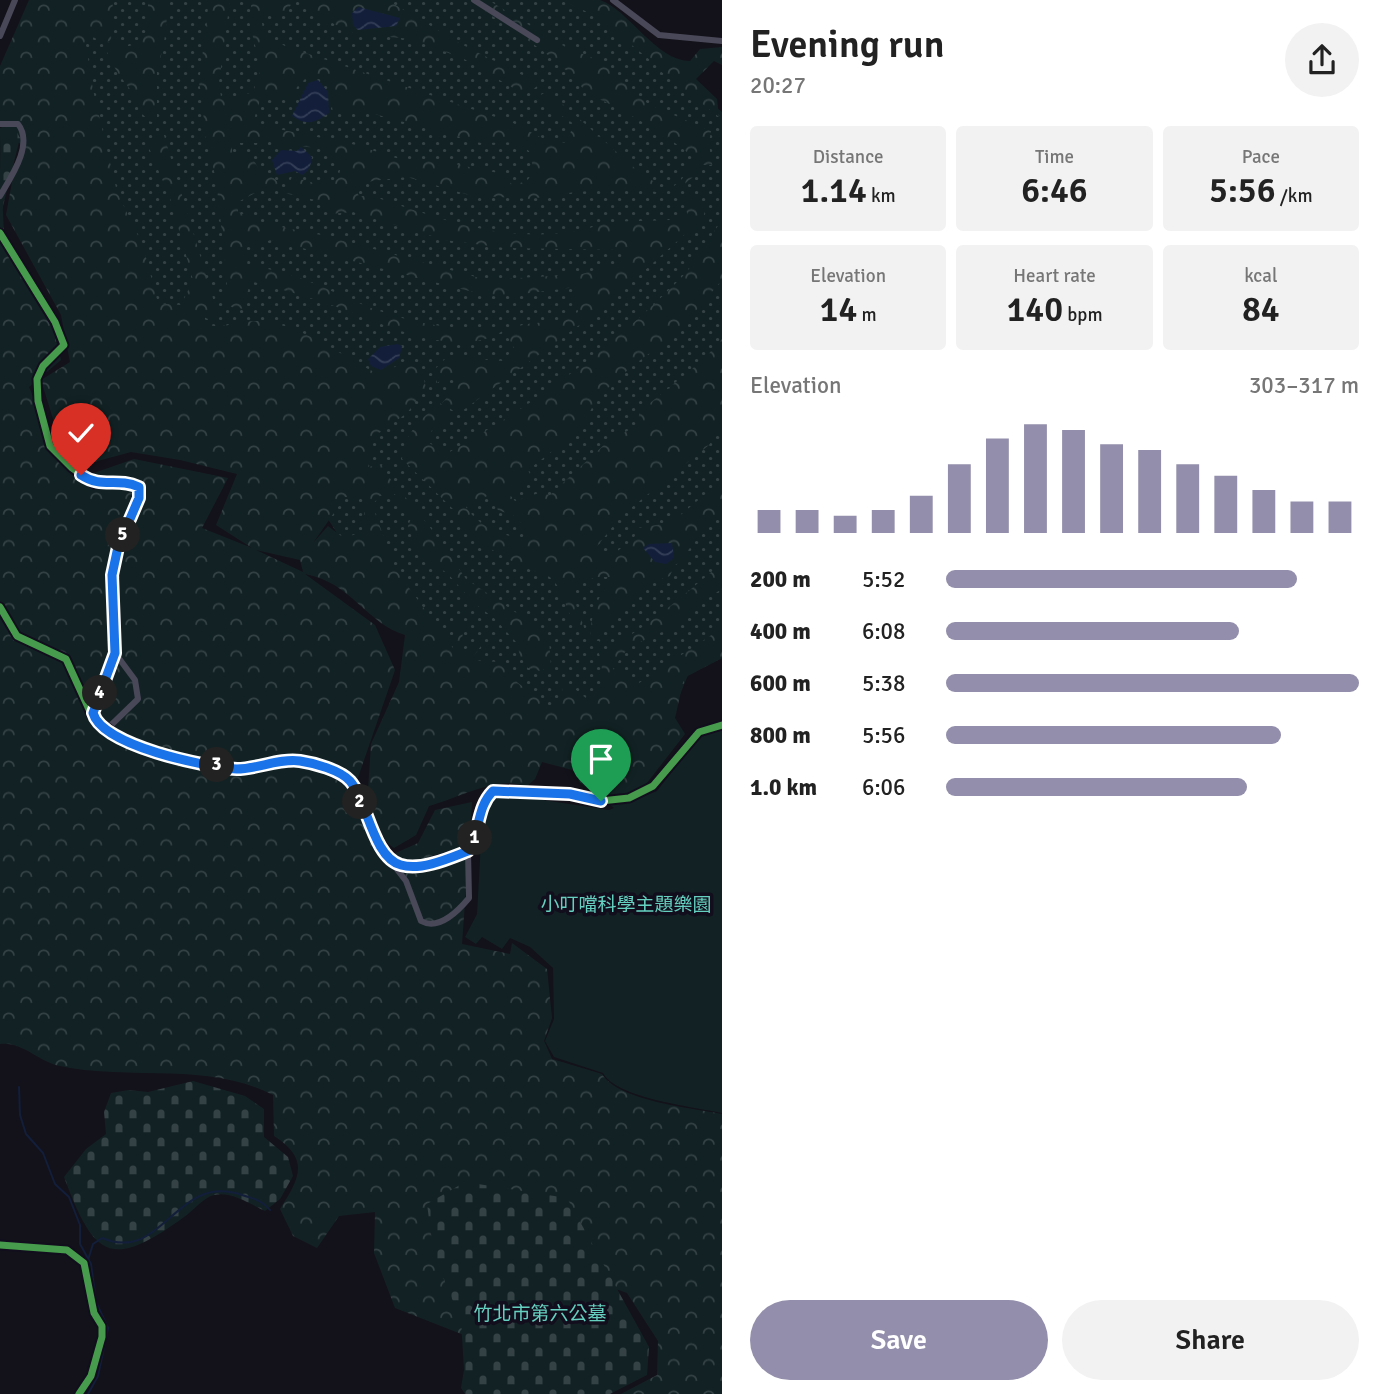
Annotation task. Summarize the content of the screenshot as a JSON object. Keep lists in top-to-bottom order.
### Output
{
  "parks": ["小叮噹科學主題樂園", "竹北市第六公墓"],
  "page": {
    "heading": ["Evening run", "20:27"],
    "stats": [
      ["Distance", "1.14 km"],
      ["Time", "6:46"],
      ["Pace", "5:56 /km"],
      ["Elevation", "14 m"],
      ["Heart rate", "140 bpm"],
      ["kcal", "84"]
    ],
    "chart": ["Elevation", "303–317 m"],
    "pins": [
      "5",
      "4",
      "3",
      "2",
      "1"
    ],
    "list": [
      {
        "name": "200 m",
        "note": "5:52"
      },
      {
        "name": "400 m",
        "note": "6:08"
      },
      {
        "name": "600 m",
        "note": "5:38"
      },
      {
        "name": "800 m",
        "note": "5:56"
      },
      {
        "name": "1.0 km",
        "note": "6:06"
      }
    ],
    "buttons": ["Save", "Share"]
  }
}
